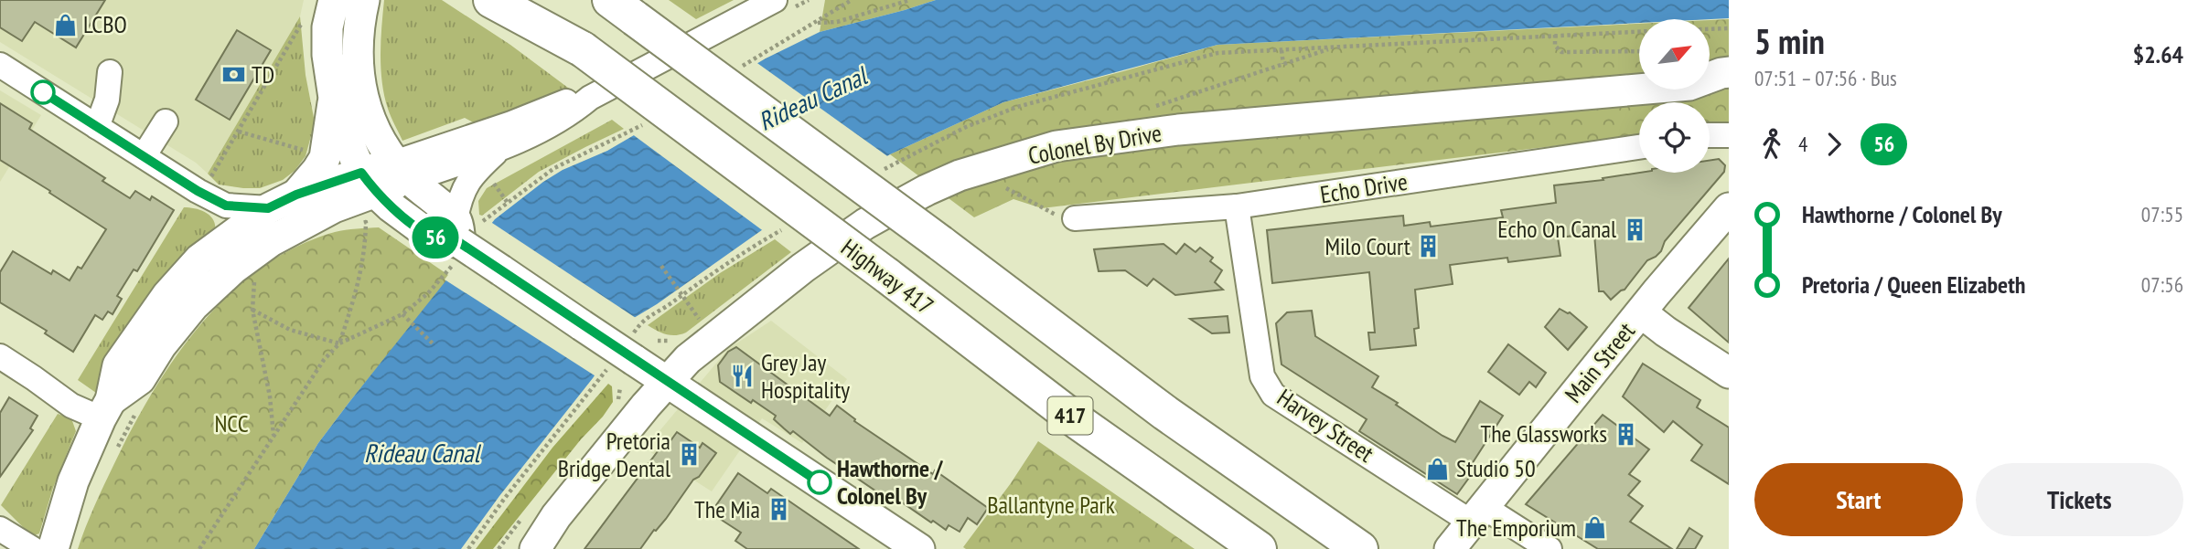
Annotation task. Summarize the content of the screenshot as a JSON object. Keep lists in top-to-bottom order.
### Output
{
  "streets": {
    "highway": ["Highway 417", "417"],
    "main road": ["Colonel By Drive", "Main Street"],
    "street": ["Echo Drive", "Harvey Street"]
  },
  "crossings": [
    ["Echo Drive", "Harvey Street"],
    ["Main Street", "Harvey Street"]
  ],
  "water": ["Rideau Canal"],
  "parks": ["NCC", "Ballantyne Park"],
  "places": {
    "shop": ["LCBO", "Studio 50", "The Emporium"],
    "bank": ["TD"],
    "building": [
      "Echo On Canal",
      "Milo Court",
      "The Glassworks",
      "Pretoria Bridge Dental",
      "The Mia"
    ],
    "restaurant": ["Grey Jay Hospitality"],
    "other": ["Hawthorne / Colonel By"]
  },
  "lines": ["bus line 56"],
  "north": "top right",
  "page": {
    "on_map": "56",
    "heading": ["5 min", "07:51 – 07:56 · Bus", "$2.64"],
    "legs": ["4", "56"],
    "list": [
      {
        "name": "Hawthorne / Colonel By",
        "value": "07:55"
      },
      {
        "name": "Pretoria / Queen Elizabeth",
        "value": "07:56"
      }
    ],
    "buttons": ["Start", "Tickets"]
  }
}
